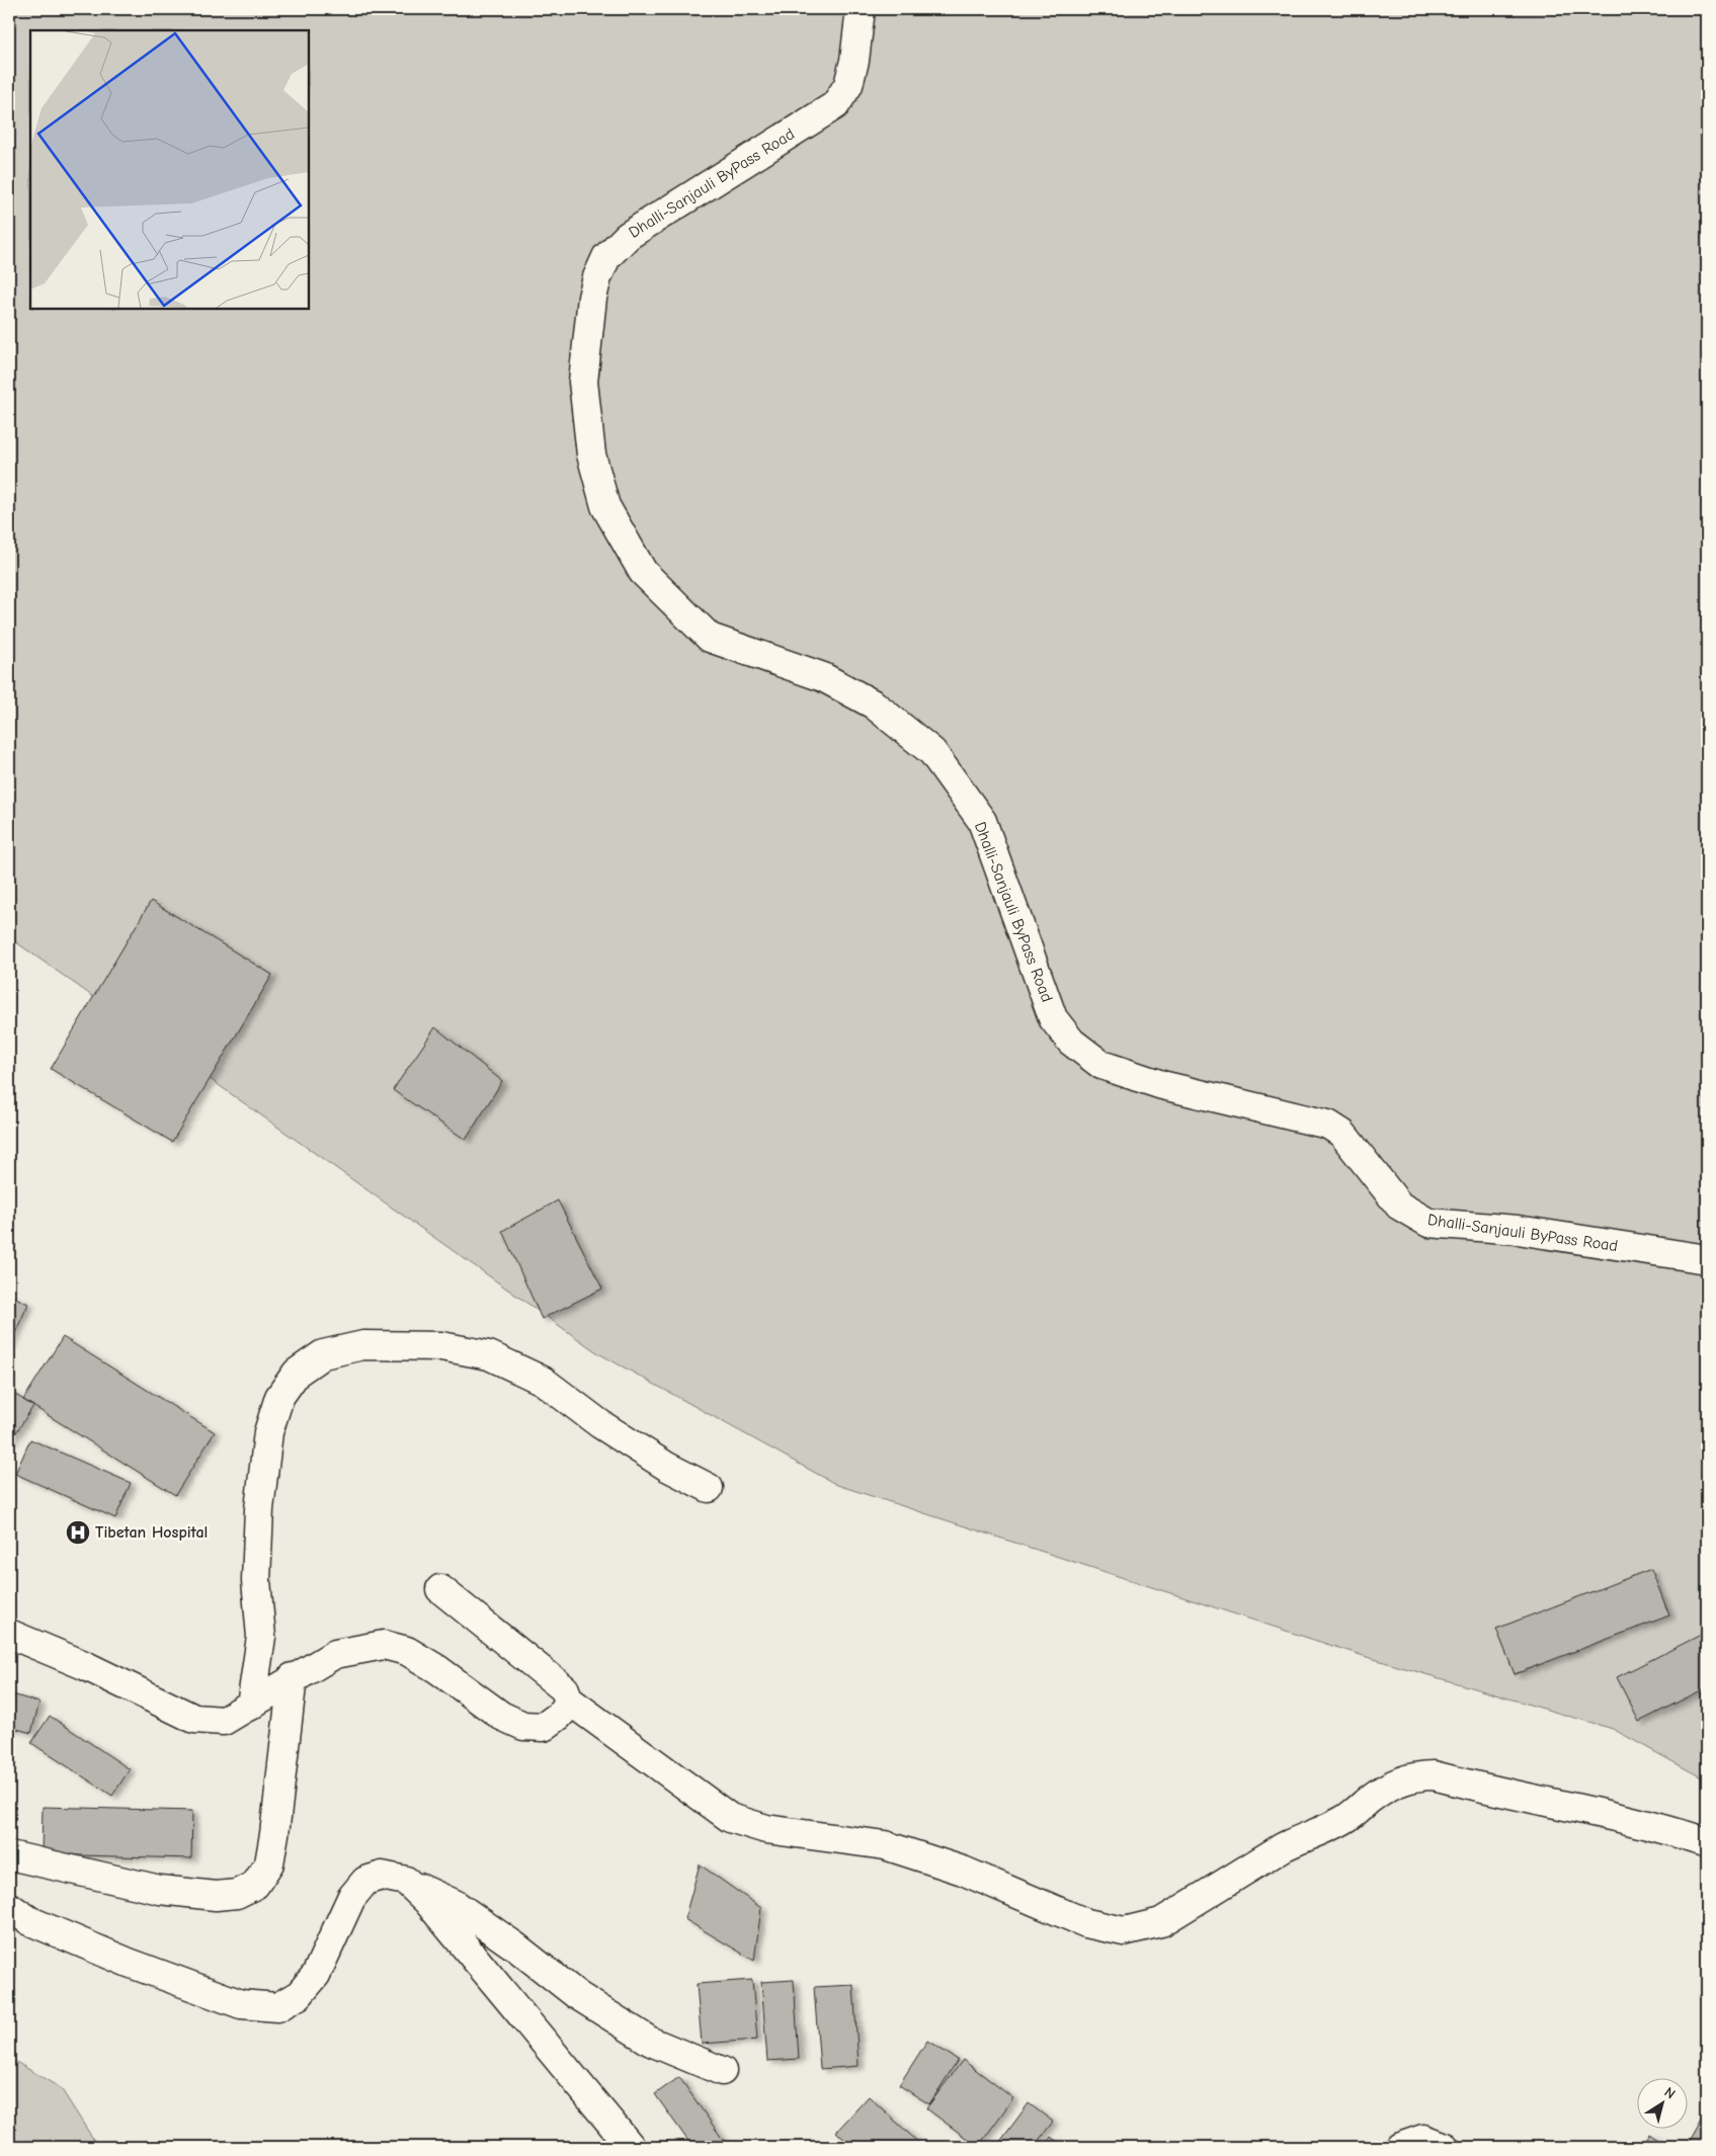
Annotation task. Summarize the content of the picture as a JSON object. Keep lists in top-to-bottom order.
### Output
{
  "streets": {
    "street": ["Dhalli-Sanjauli ByPass Road"]
  },
  "places": {
    "hospital": ["Tibetan Hospital"]
  },
  "north": "top right"
}
